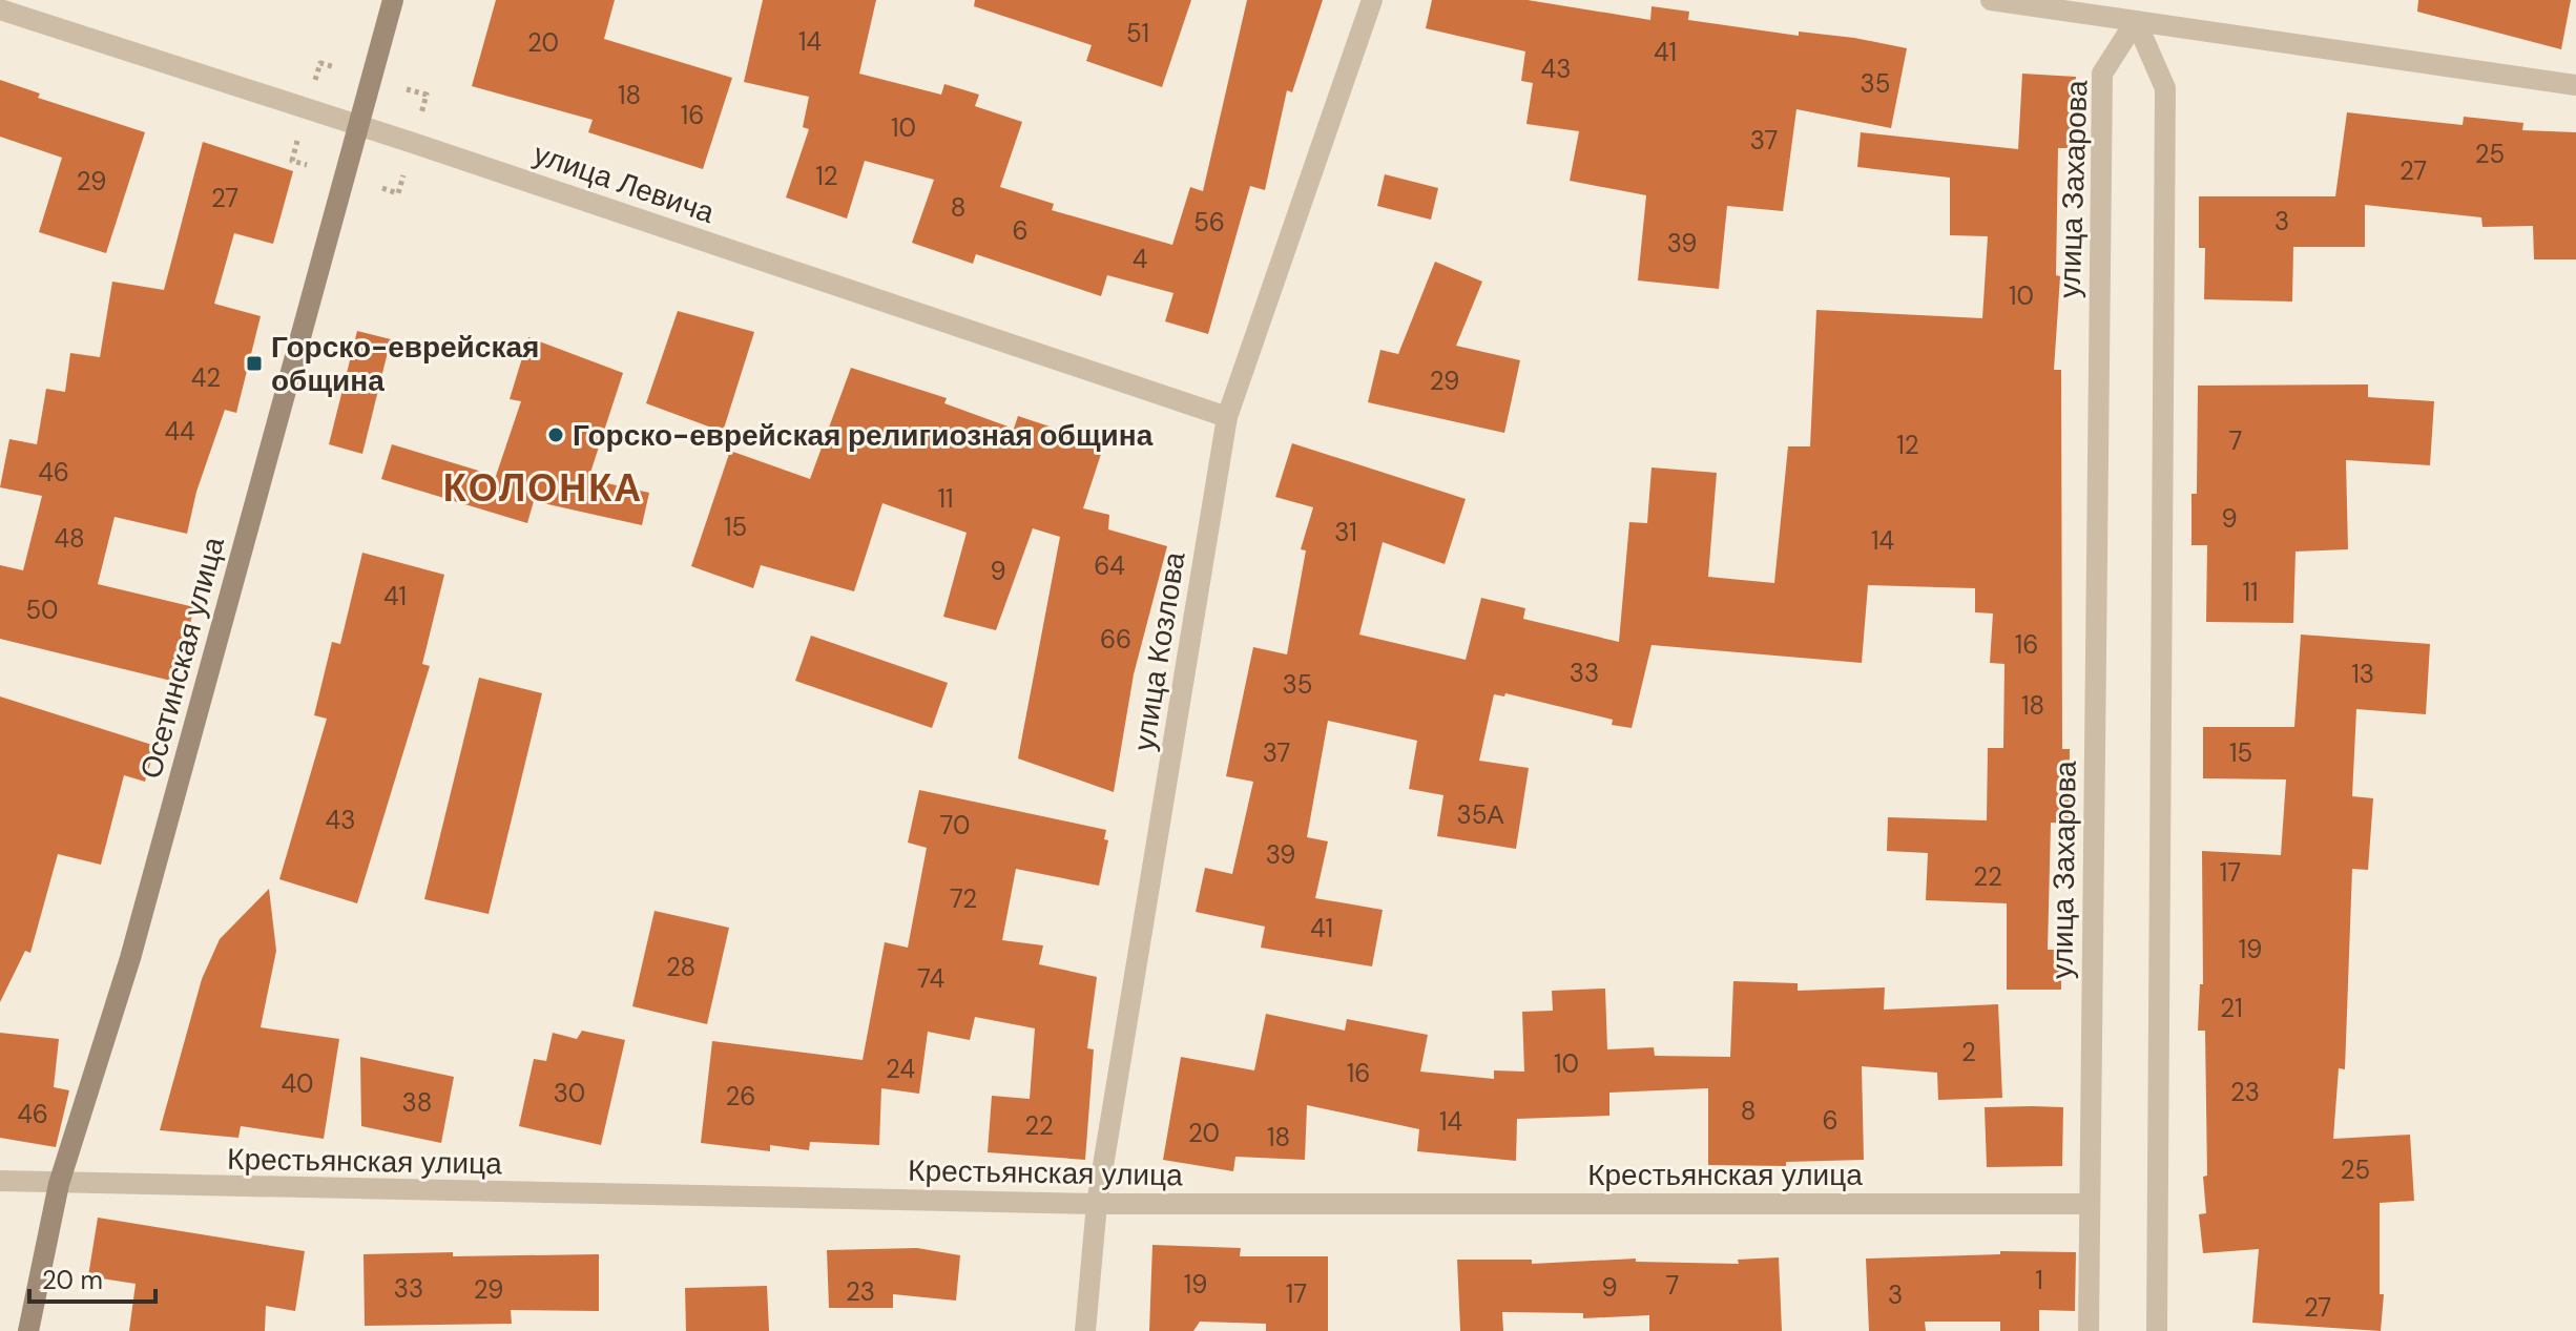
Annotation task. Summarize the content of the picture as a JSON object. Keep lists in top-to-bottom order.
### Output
{
  "streets": {
    "main road": ["Осетинская улица"],
    "street": [
      "улица Левича",
      "улица Захарова",
      "улица Козлова",
      "Крестьянская улица"
    ]
  },
  "crossings": [
    ["улица Левича", "улица Козлова"],
    ["улица Левича", "Осетинская улица"],
    ["улица Захарова", "Крестьянская улица"],
    ["улица Козлова", "Крестьянская улица"],
    ["Осетинская улица", "Крестьянская улица"]
  ],
  "districts": ["КОЛОНКА"],
  "places": {
    "transit": ["Горско-еврейская община"],
    "other": ["Горско-еврейская религиозная община"]
  },
  "house_numbers": [
    "51",
    "14",
    "20",
    "41",
    "43",
    "35",
    "18",
    "16",
    "10",
    "37",
    "25",
    "27",
    "12",
    "29",
    "27",
    "8",
    "3",
    "56",
    "6",
    "39",
    "4",
    "10",
    "42",
    "29",
    "44",
    "7",
    "12",
    "46",
    "11",
    "9",
    "15",
    "31",
    "48",
    "14",
    "64",
    "9",
    "11",
    "41",
    "50",
    "66",
    "16",
    "33",
    "13",
    "35",
    "18",
    "37",
    "15",
    "35А",
    "43",
    "70",
    "39",
    "17",
    "22",
    "72",
    "41",
    "19",
    "28",
    "74",
    "21",
    "2",
    "10",
    "24",
    "16",
    "40",
    "23",
    "30",
    "26",
    "38",
    "8",
    "46",
    "6",
    "14",
    "22",
    "20",
    "18",
    "25",
    "1",
    "19",
    "7",
    "9",
    "33",
    "29",
    "23",
    "17",
    "3",
    "27"
  ],
  "scale_bar": "20 m"
}
